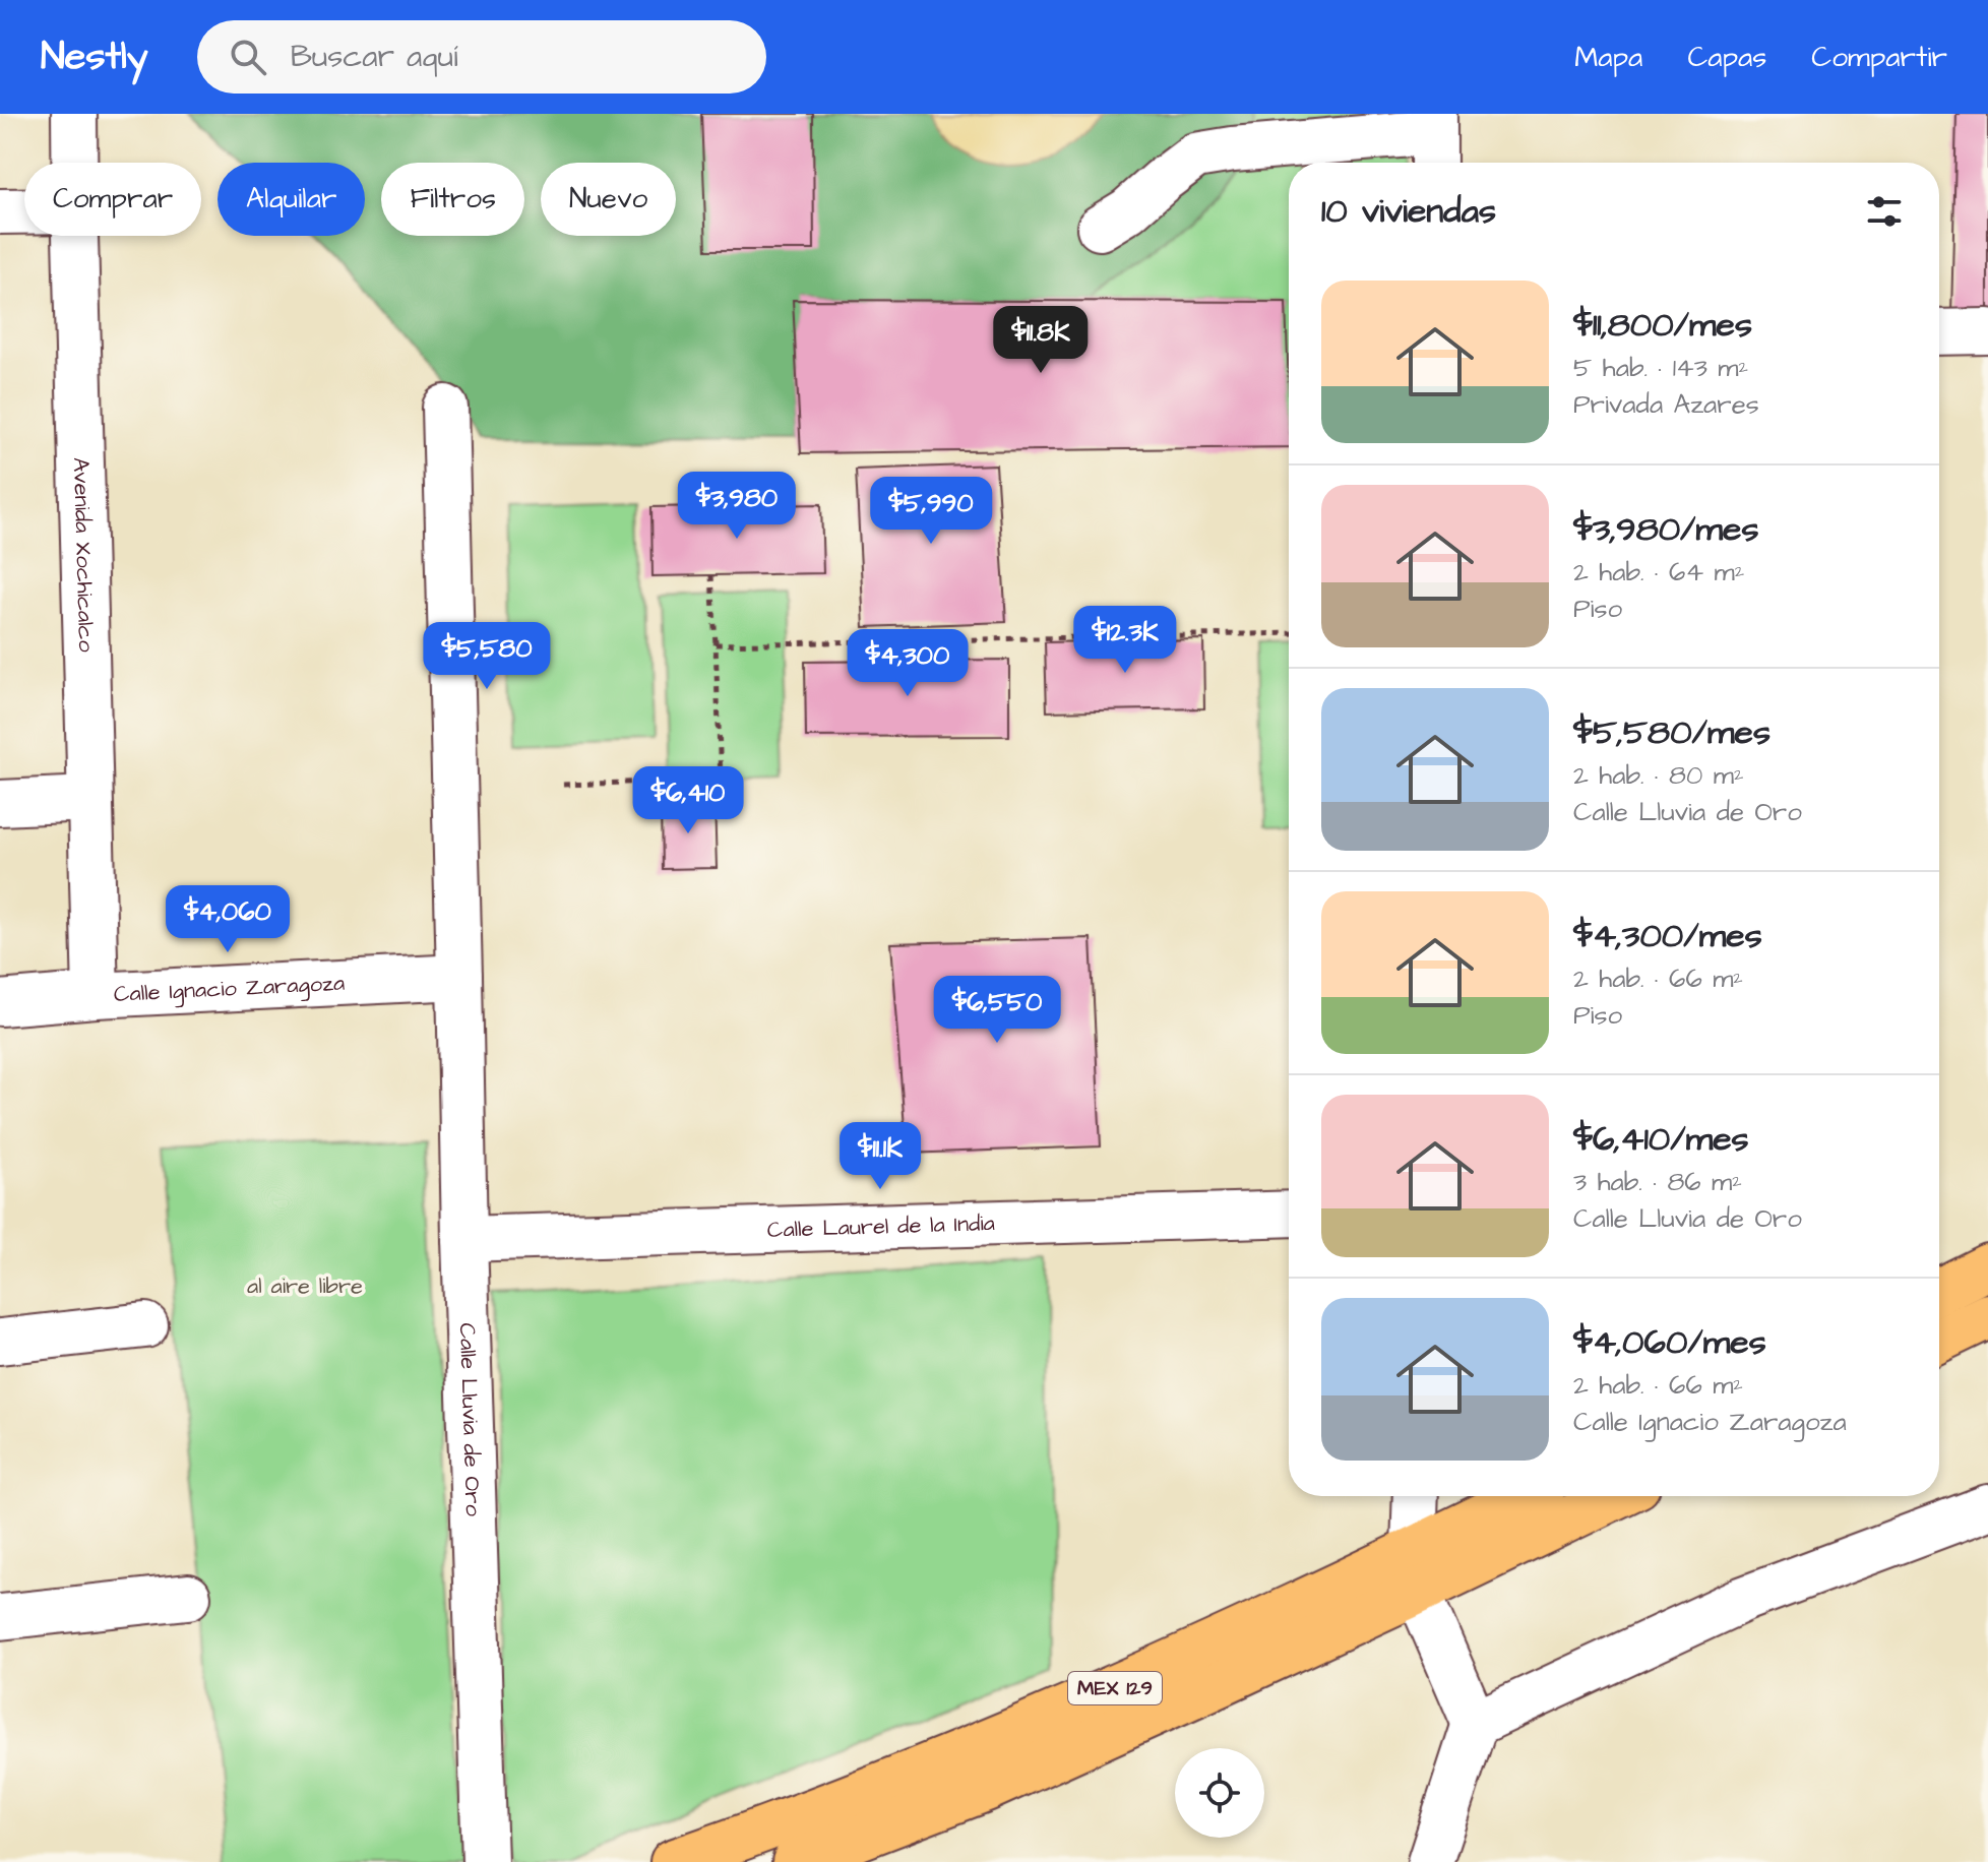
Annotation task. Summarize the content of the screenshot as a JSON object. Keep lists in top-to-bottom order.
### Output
{
  "streets": {
    "main road": ["MEX 129"],
    "street": [
      "Avenida Xochicalco",
      "Calle Ignacio Zaragoza",
      "Calle Laurel de la India",
      "Calle Lluvia de Oro"
    ]
  },
  "crossings": [
    ["Avenida Xochicalco", "Calle Ignacio Zaragoza"],
    ["Calle Ignacio Zaragoza", "Calle Lluvia de Oro"],
    ["Calle Laurel de la India", "Calle Lluvia de Oro"]
  ],
  "parks": ["al aire libre"],
  "page": {
    "header": "Nestly",
    "search": "Buscar aquí",
    "nav": ["Mapa", "Capas", "Compartir"],
    "chip": [
      "Comprar",
      "Alquilar",
      "Filtros",
      "Nuevo"
    ],
    "heading": "10 viviendas",
    "list": [
      {
        "name": "$11,800/mes",
        "note": "5 hab. · 143 m² · Privada Azares"
      },
      {
        "name": "$3,980/mes",
        "note": "2 hab. · 64 m² · Piso"
      },
      {
        "name": "$5,580/mes",
        "note": "2 hab. · 80 m² · Calle Lluvia de Oro"
      },
      {
        "name": "$4,300/mes",
        "note": "2 hab. · 66 m² · Piso"
      },
      {
        "name": "$6,410/mes",
        "note": "3 hab. · 86 m² · Calle Lluvia de Oro"
      },
      {
        "name": "$4,060/mes",
        "note": "2 hab. · 66 m² · Calle Ignacio Zaragoza"
      }
    ],
    "price": [
      "$11.8K",
      "$3,980",
      "$5,990",
      "$12.3K",
      "$5,580",
      "$4,300",
      "$6,410",
      "$4,060",
      "$6,550",
      "$11.1K"
    ]
  }
}
